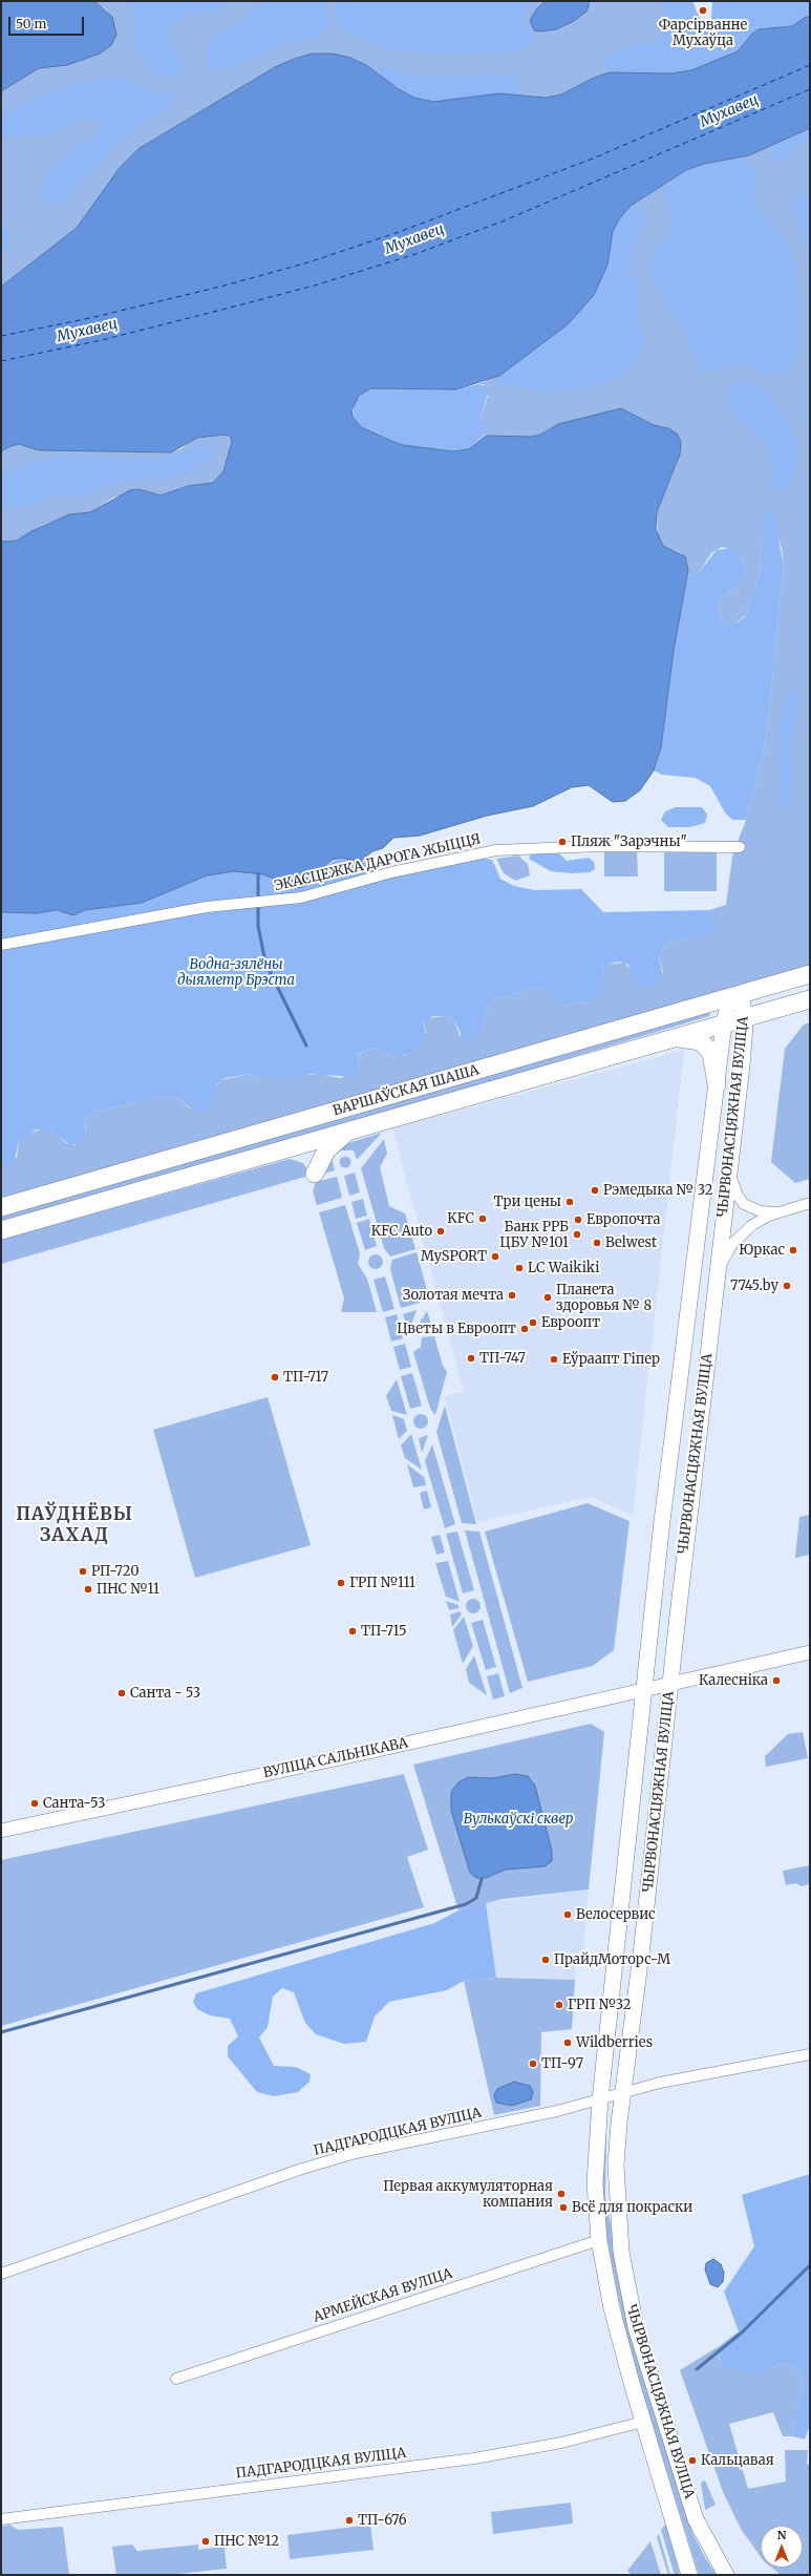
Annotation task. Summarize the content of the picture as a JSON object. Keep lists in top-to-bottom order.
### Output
{
  "streets": {
    "highway": ["ВАРШАЎСКАЯ ШАША"],
    "main road": ["ЧЫРВОНАСЦЯЖНАЯ ВУЛІЦА"],
    "street": [
      "ЭКАСЦЕЖКА ДАРОГА ЖЫЦЦЯ",
      "ВУЛІЦА САЛЬНІКАВА",
      "ПАДГАРОДЦКАЯ ВУЛІЦА",
      "АРМЕЙСКАЯ ВУЛІЦА"
    ]
  },
  "crossings": [
    ["ВАРШАЎСКАЯ ШАША", "ЧЫРВОНАСЦЯЖНАЯ ВУЛІЦА"],
    ["ЧЫРВОНАСЦЯЖНАЯ ВУЛІЦА", "ВУЛІЦА САЛЬНІКАВА"],
    ["ЧЫРВОНАСЦЯЖНАЯ ВУЛІЦА", "ПАДГАРОДЦКАЯ ВУЛІЦА"],
    ["ЧЫРВОНАСЦЯЖНАЯ ВУЛІЦА", "АРМЕЙСКАЯ ВУЛІЦА"]
  ],
  "districts": ["ПАЎДНЁВЫ ЗАХАД"],
  "water": ["Мухавец"],
  "parks": ["Водна-зялёны дыяметр Брэста", "Вулькаўскі сквер"],
  "places": [
    "Фарсірванне Мухаўца",
    "Пляж \"Зарэчны\"",
    "Рэмедыка № 32",
    "Три цены",
    "KFC",
    "Европочта",
    "KFC Auto",
    "Банк РРБ ЦБУ №101",
    "Belwest",
    "Юркас",
    "MySPORT",
    "LC Waikiki",
    "7745.by",
    "Золотая мечта",
    "Планета здоровья № 8",
    "Евроопт",
    "Цветы в Евроопт",
    "ТП-747",
    "Еўраапт Гіпер",
    "ТП-717",
    "РП-720",
    "ГРП №111",
    "ПНС №11",
    "ТП-715",
    "Калесніка",
    "Санта - 53",
    "Санта-53",
    "Велосервис",
    "ПрайдМоторс-М",
    "ГРП №32",
    "Wildberries",
    "ТП-97",
    "Первая аккумуляторная компания",
    "Всё для покраски",
    "Кальцавая",
    "ТП-676",
    "ПНС №12"
  ],
  "scale_bar": "50 m",
  "north": "top"
}
